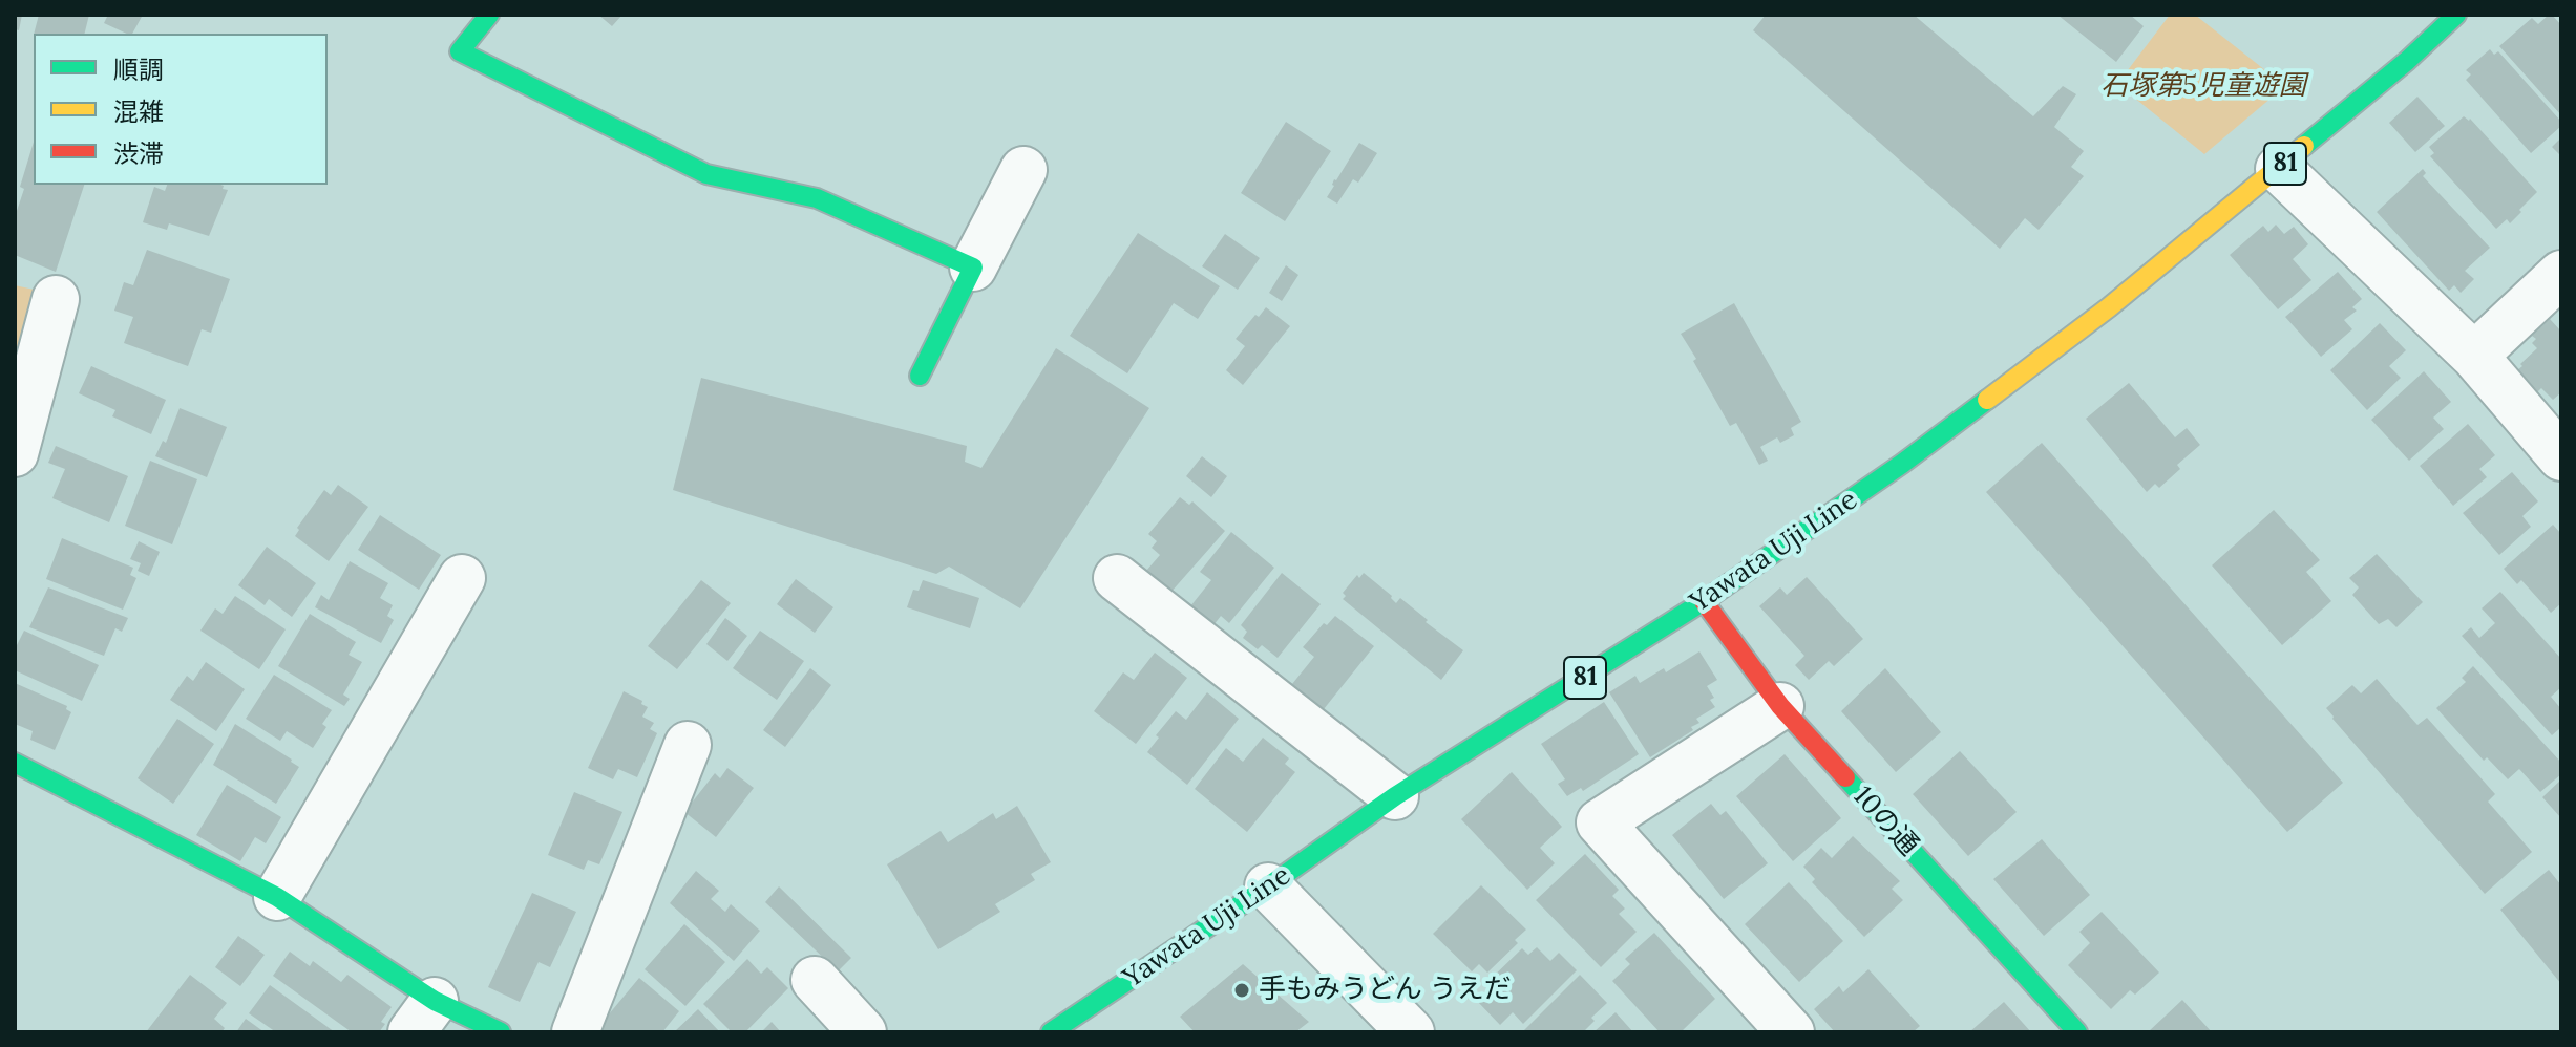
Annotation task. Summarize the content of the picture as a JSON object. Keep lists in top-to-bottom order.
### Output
{
  "streets": {
    "street": ["81", "Yawata Uji Line", "10の通"]
  },
  "crossings": [
    ["Yawata Uji Line", "10の通"]
  ],
  "parks": ["石塚第5児童遊園"],
  "places": ["手もみうどん うえだ"],
  "legend": ["順調", "混雑", "渋滞"]
}
